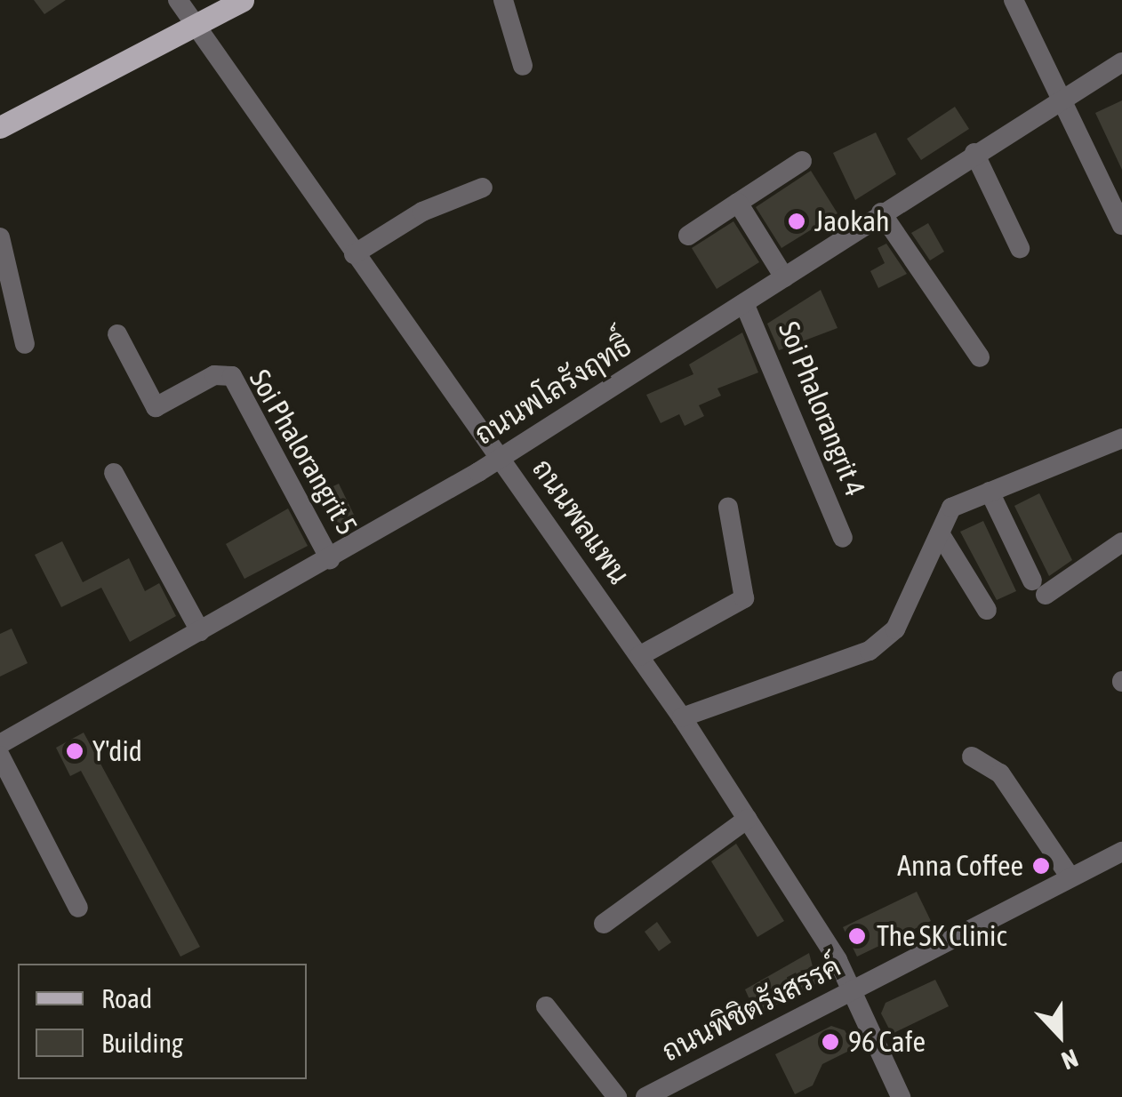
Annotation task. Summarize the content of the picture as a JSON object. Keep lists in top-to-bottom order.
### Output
{
  "streets": {
    "street": [
      "ถนนพโลรังฤทธิ์",
      "Soi Phalorangrit 4",
      "Soi Phalorangrit 5",
      "ถนนพลแพน",
      "ถนนพิชิตรังสรรค์"
    ]
  },
  "crossings": [
    ["ถนนพโลรังฤทธิ์", "Soi Phalorangrit 4"],
    ["ถนนพโลรังฤทธิ์", "Soi Phalorangrit 5"],
    ["ถนนพโลรังฤทธิ์", "ถนนพลแพน"],
    ["ถนนพลแพน", "ถนนพิชิตรังสรรค์"]
  ],
  "places": [
    "Jaokah",
    "Y'did",
    "Anna Coffee",
    "The SK Clinic",
    "96 Cafe"
  ],
  "legend": ["Road", "Building"],
  "north": "bottom"
}
